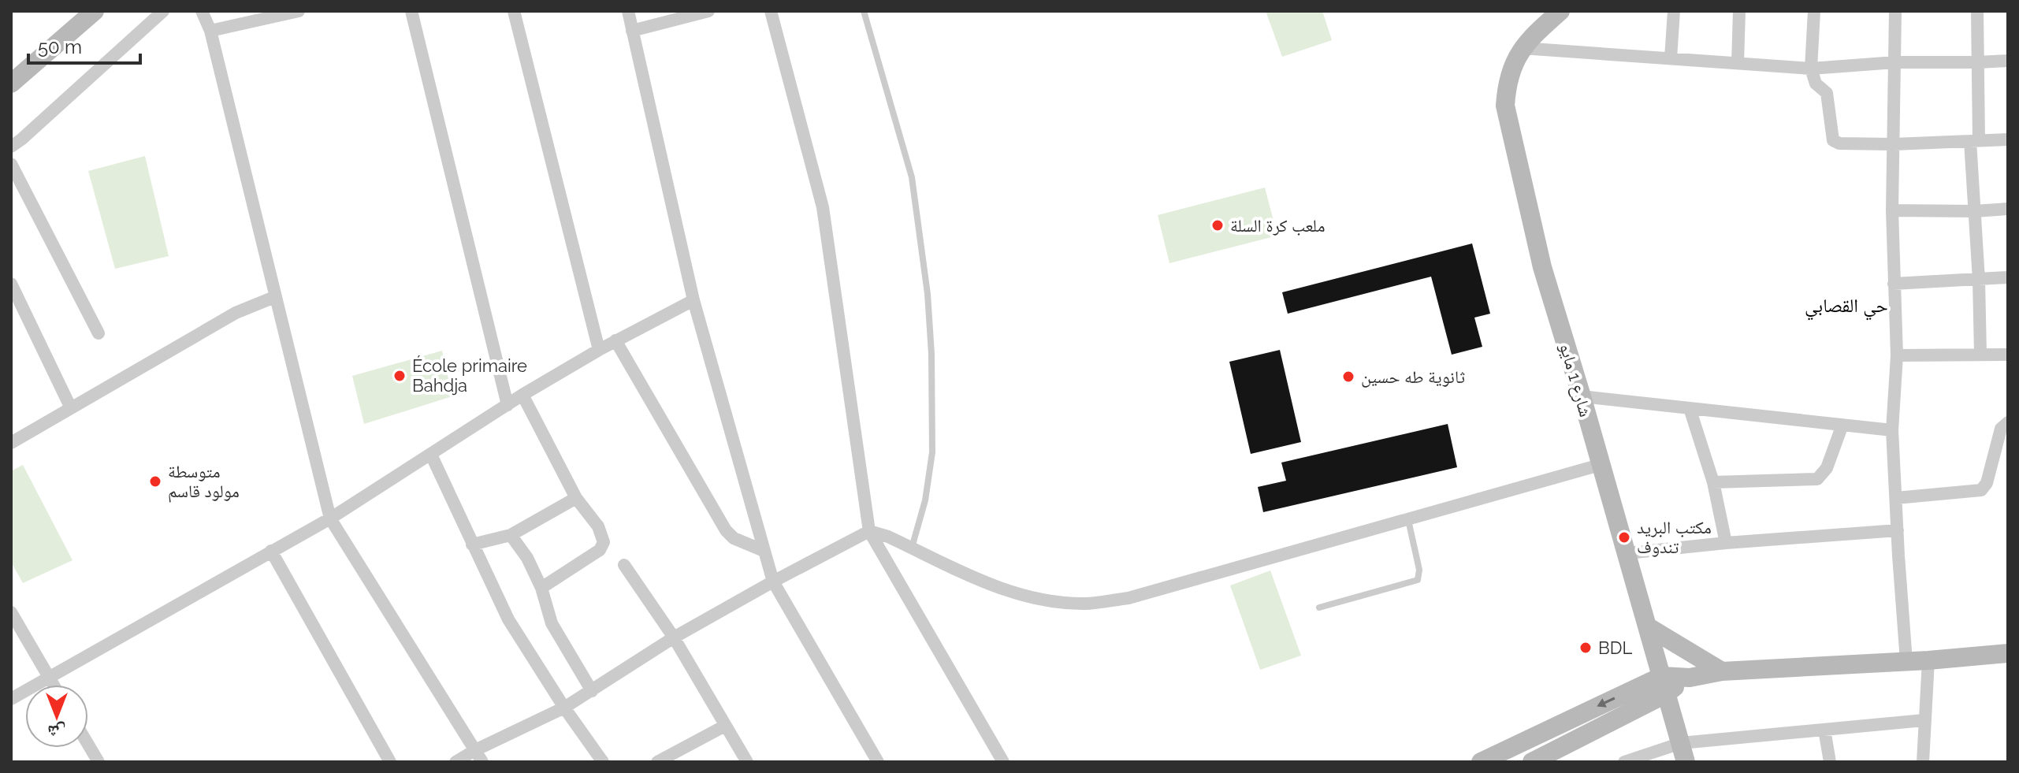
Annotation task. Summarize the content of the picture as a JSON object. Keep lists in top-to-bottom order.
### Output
{
  "streets": {
    "main road": ["شارع 1 مايو"]
  },
  "districts": ["حي القصابي"],
  "places": [
    "ملعب كرة السلة",
    "École primaire Bahdja",
    "ثانوية طه حسين",
    "متوسطة مولود قاسم",
    "مكتب البريد تندوف",
    "BDL"
  ],
  "scale_bar": "50 m",
  "north": "bottom"
}
